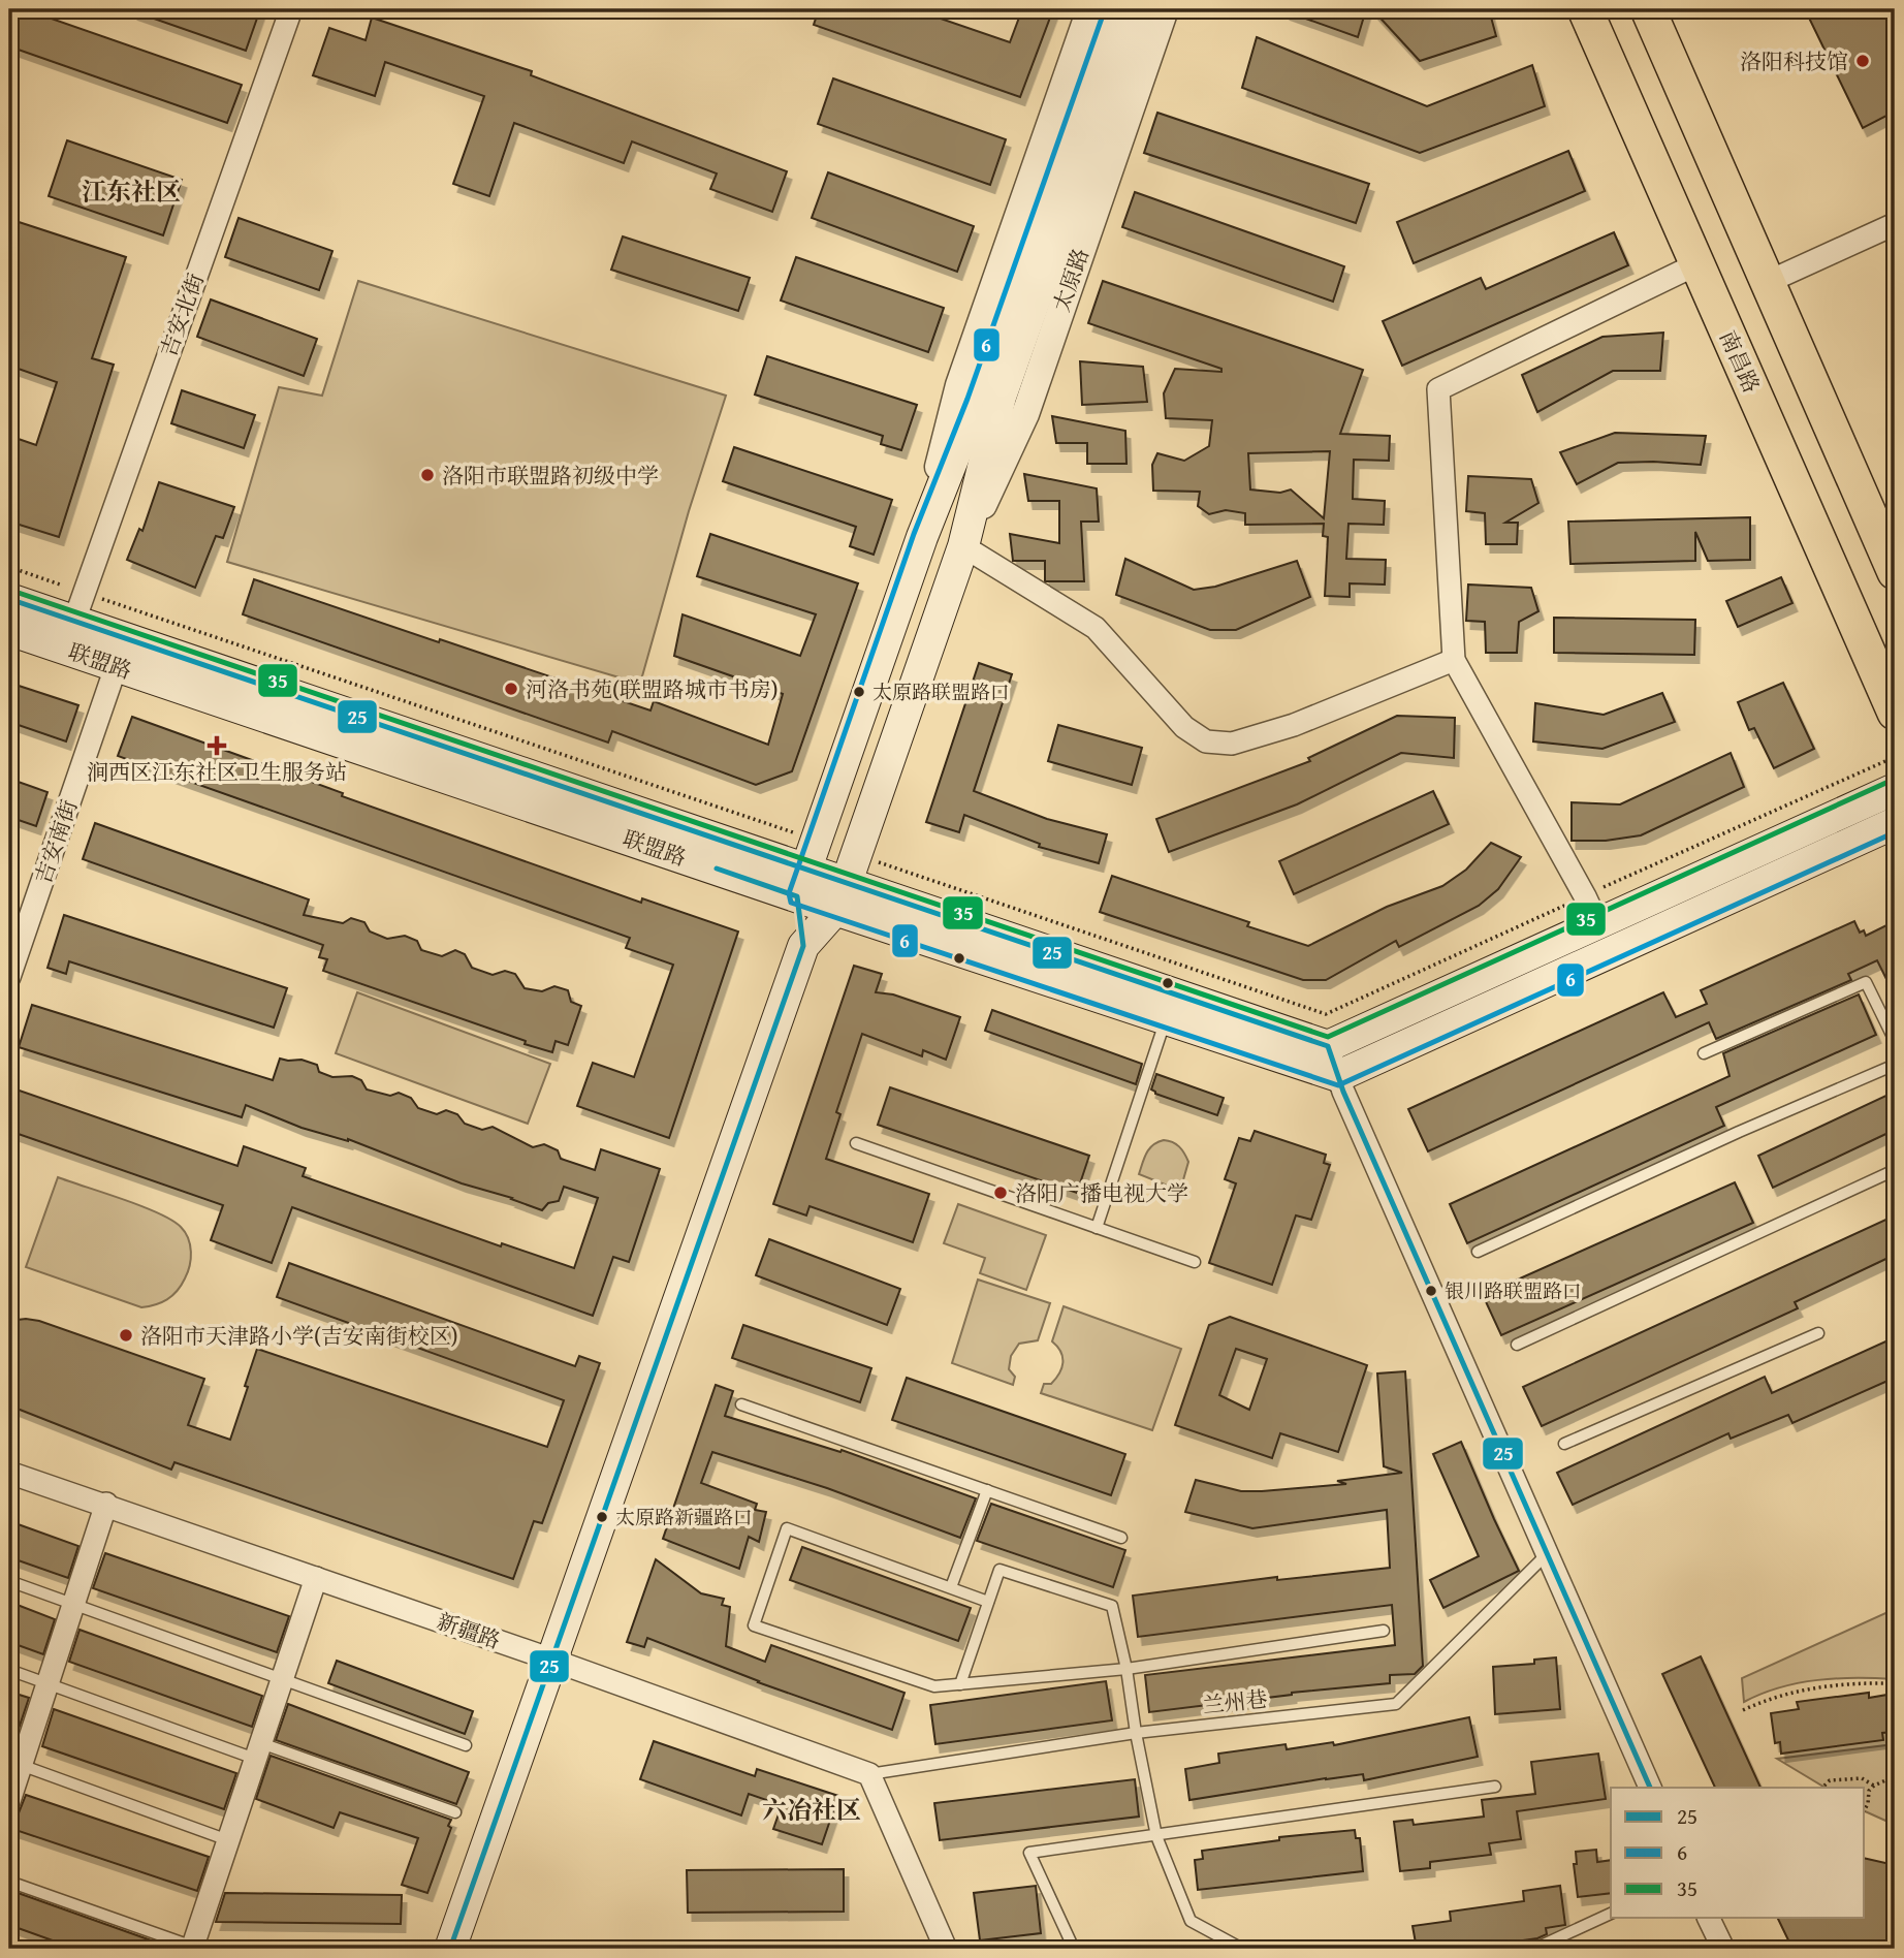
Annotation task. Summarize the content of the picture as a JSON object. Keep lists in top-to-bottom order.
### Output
{
  "streets": {
    "main road": ["太原路", "南昌路", "联盟路"],
    "street": ["吉安北街", "吉安南街", "新疆路"],
    "lane": ["兰州巷"]
  },
  "crossings": [
    ["太原路", "联盟路"],
    ["太原路", "新疆路"],
    ["吉安北街", "联盟路"],
    ["联盟路", "吉安南街"],
    ["新疆路", "兰州巷"]
  ],
  "districts": ["江东社区", "六冶社区"],
  "places": {
    "other": [
      "洛阳科技馆",
      "洛阳市联盟路初级中学",
      "河洛书苑(联盟路城市书房)",
      "太原路联盟路口",
      "洛阳广播电视大学",
      "银川路联盟路口",
      "洛阳市天津路小学(吉安南街校区)",
      "太原路新疆路口"
    ],
    "health": ["涧西区江东社区卫生服务站"]
  },
  "lines": ["transit line 6", "transit line 35", "transit line 25"],
  "legend": ["25", "6", "35"]
}
